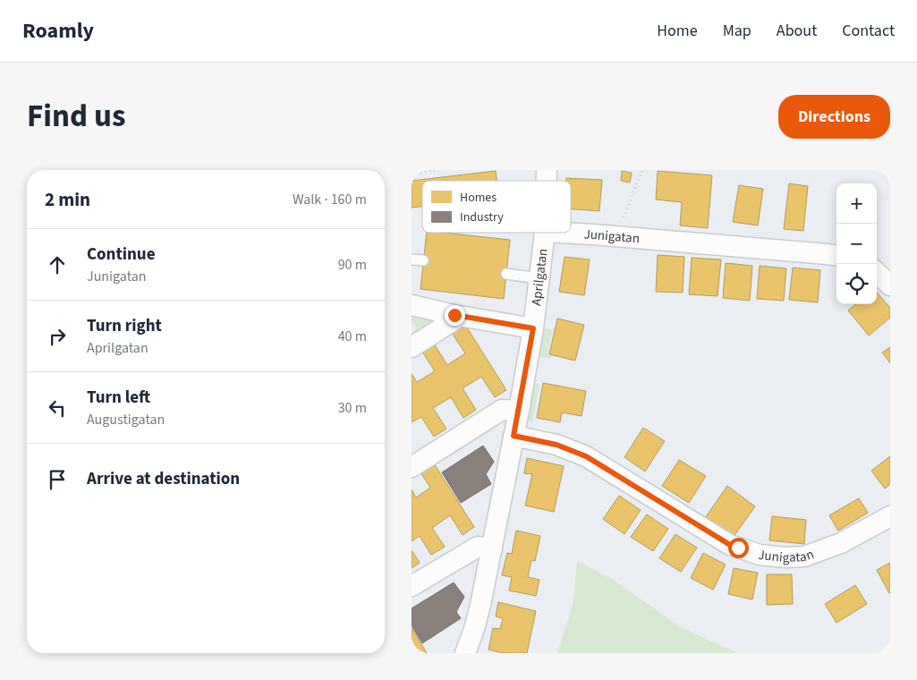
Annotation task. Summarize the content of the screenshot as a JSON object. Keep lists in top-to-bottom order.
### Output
{
  "streets": {
    "street": ["Junigatan", "Aprilgatan"]
  },
  "crossings": [
    ["Junigatan", "Aprilgatan"]
  ],
  "legend": ["Homes", "Industry"],
  "page": {
    "header": "Roamly",
    "nav": [
      "Home",
      "Map",
      "About",
      "Contact"
    ],
    "title": "Find us",
    "buttons": "Directions",
    "heading": ["2 min", "Walk · 160 m"],
    "map_buttons": ["+", "−"],
    "list": [
      ["Continue", "Junigatan", "90 m"],
      ["Turn right", "Aprilgatan", "40 m"],
      ["Turn left", "Augustigatan", "30 m"],
      "Arrive at destination"
    ]
  }
}
